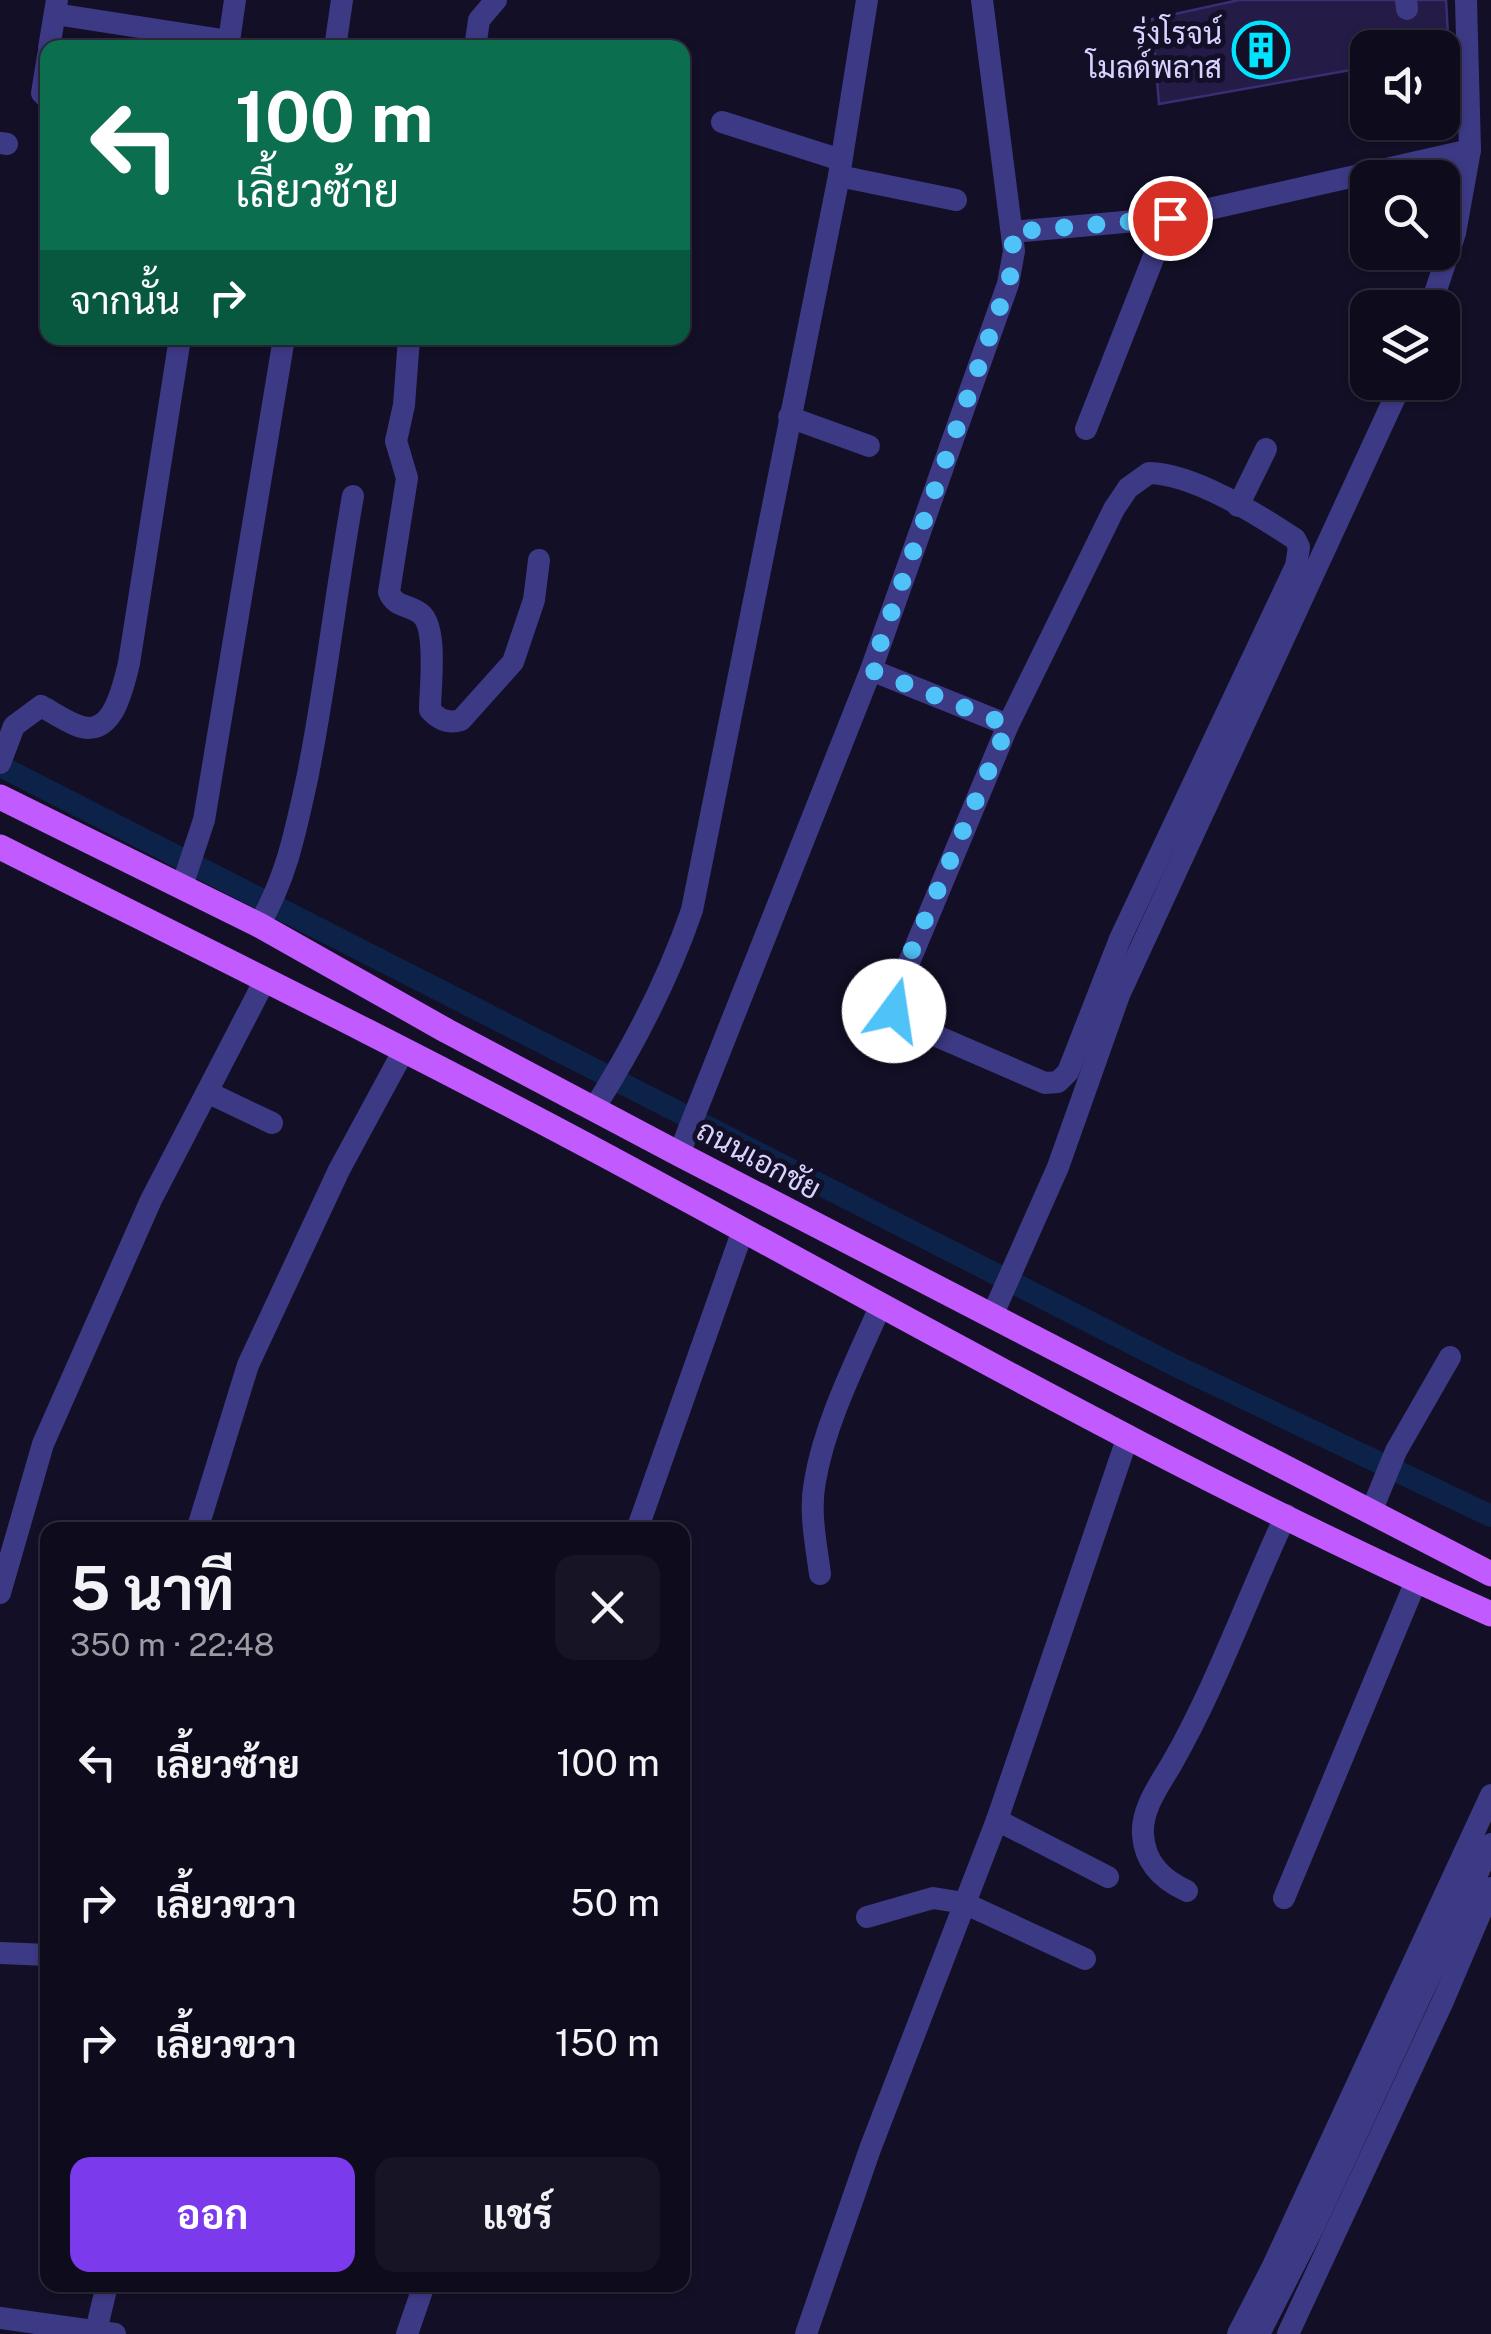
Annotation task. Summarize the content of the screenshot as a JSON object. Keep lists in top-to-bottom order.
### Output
{
  "streets": {
    "main road": ["ถนนเอกชัย"]
  },
  "places": {
    "building": ["รุ่งโรจน์ โมลด์พลาส"]
  },
  "page": {
    "turn": ["100 m", "เลี้ยวซ้าย"],
    "then": "จากนั้น",
    "heading": ["5 นาที", "350 m · 22:48"],
    "list": [
      {
        "name": "เลี้ยวซ้าย",
        "value": "100 m"
      },
      {
        "name": "เลี้ยวขวา",
        "value": "50 m"
      },
      {
        "name": "เลี้ยวขวา",
        "value": "150 m"
      }
    ],
    "buttons": ["ออก", "แชร์"]
  }
}
